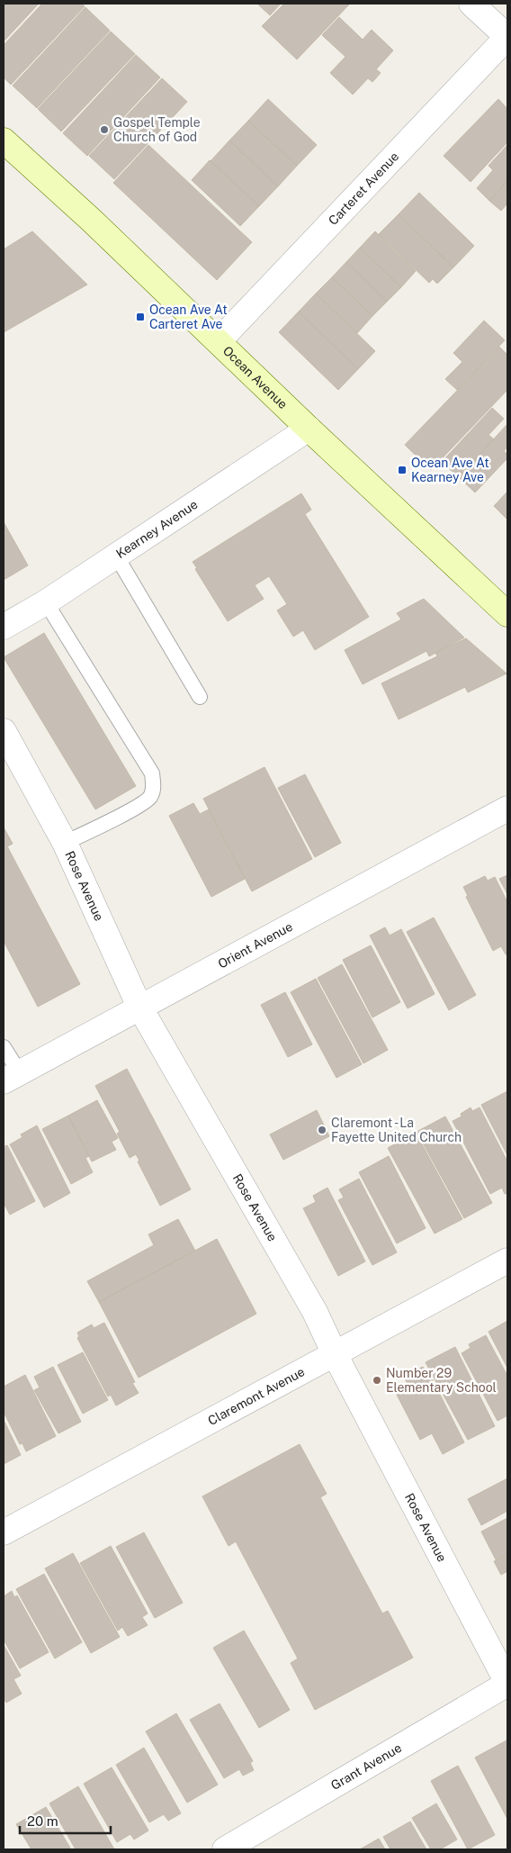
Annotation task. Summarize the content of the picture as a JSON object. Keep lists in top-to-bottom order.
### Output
{
  "streets": {
    "street": [
      "Carteret Avenue",
      "Ocean Avenue",
      "Kearney Avenue",
      "Rose Avenue",
      "Orient Avenue",
      "Claremont Avenue",
      "Grant Avenue"
    ]
  },
  "crossings": [
    ["Carteret Avenue", "Ocean Avenue"],
    ["Ocean Avenue", "Kearney Avenue"],
    ["Rose Avenue", "Orient Avenue"],
    ["Rose Avenue", "Claremont Avenue"],
    ["Rose Avenue", "Grant Avenue"]
  ],
  "places": {
    "other": ["Gospel Temple Church of God", "Claremont - La Fayette United Church", "Number 29 Elementary School"],
    "transit": ["Ocean Ave At Carteret Ave", "Ocean Ave At Kearney Ave"]
  },
  "scale_bar": "20 m"
}
